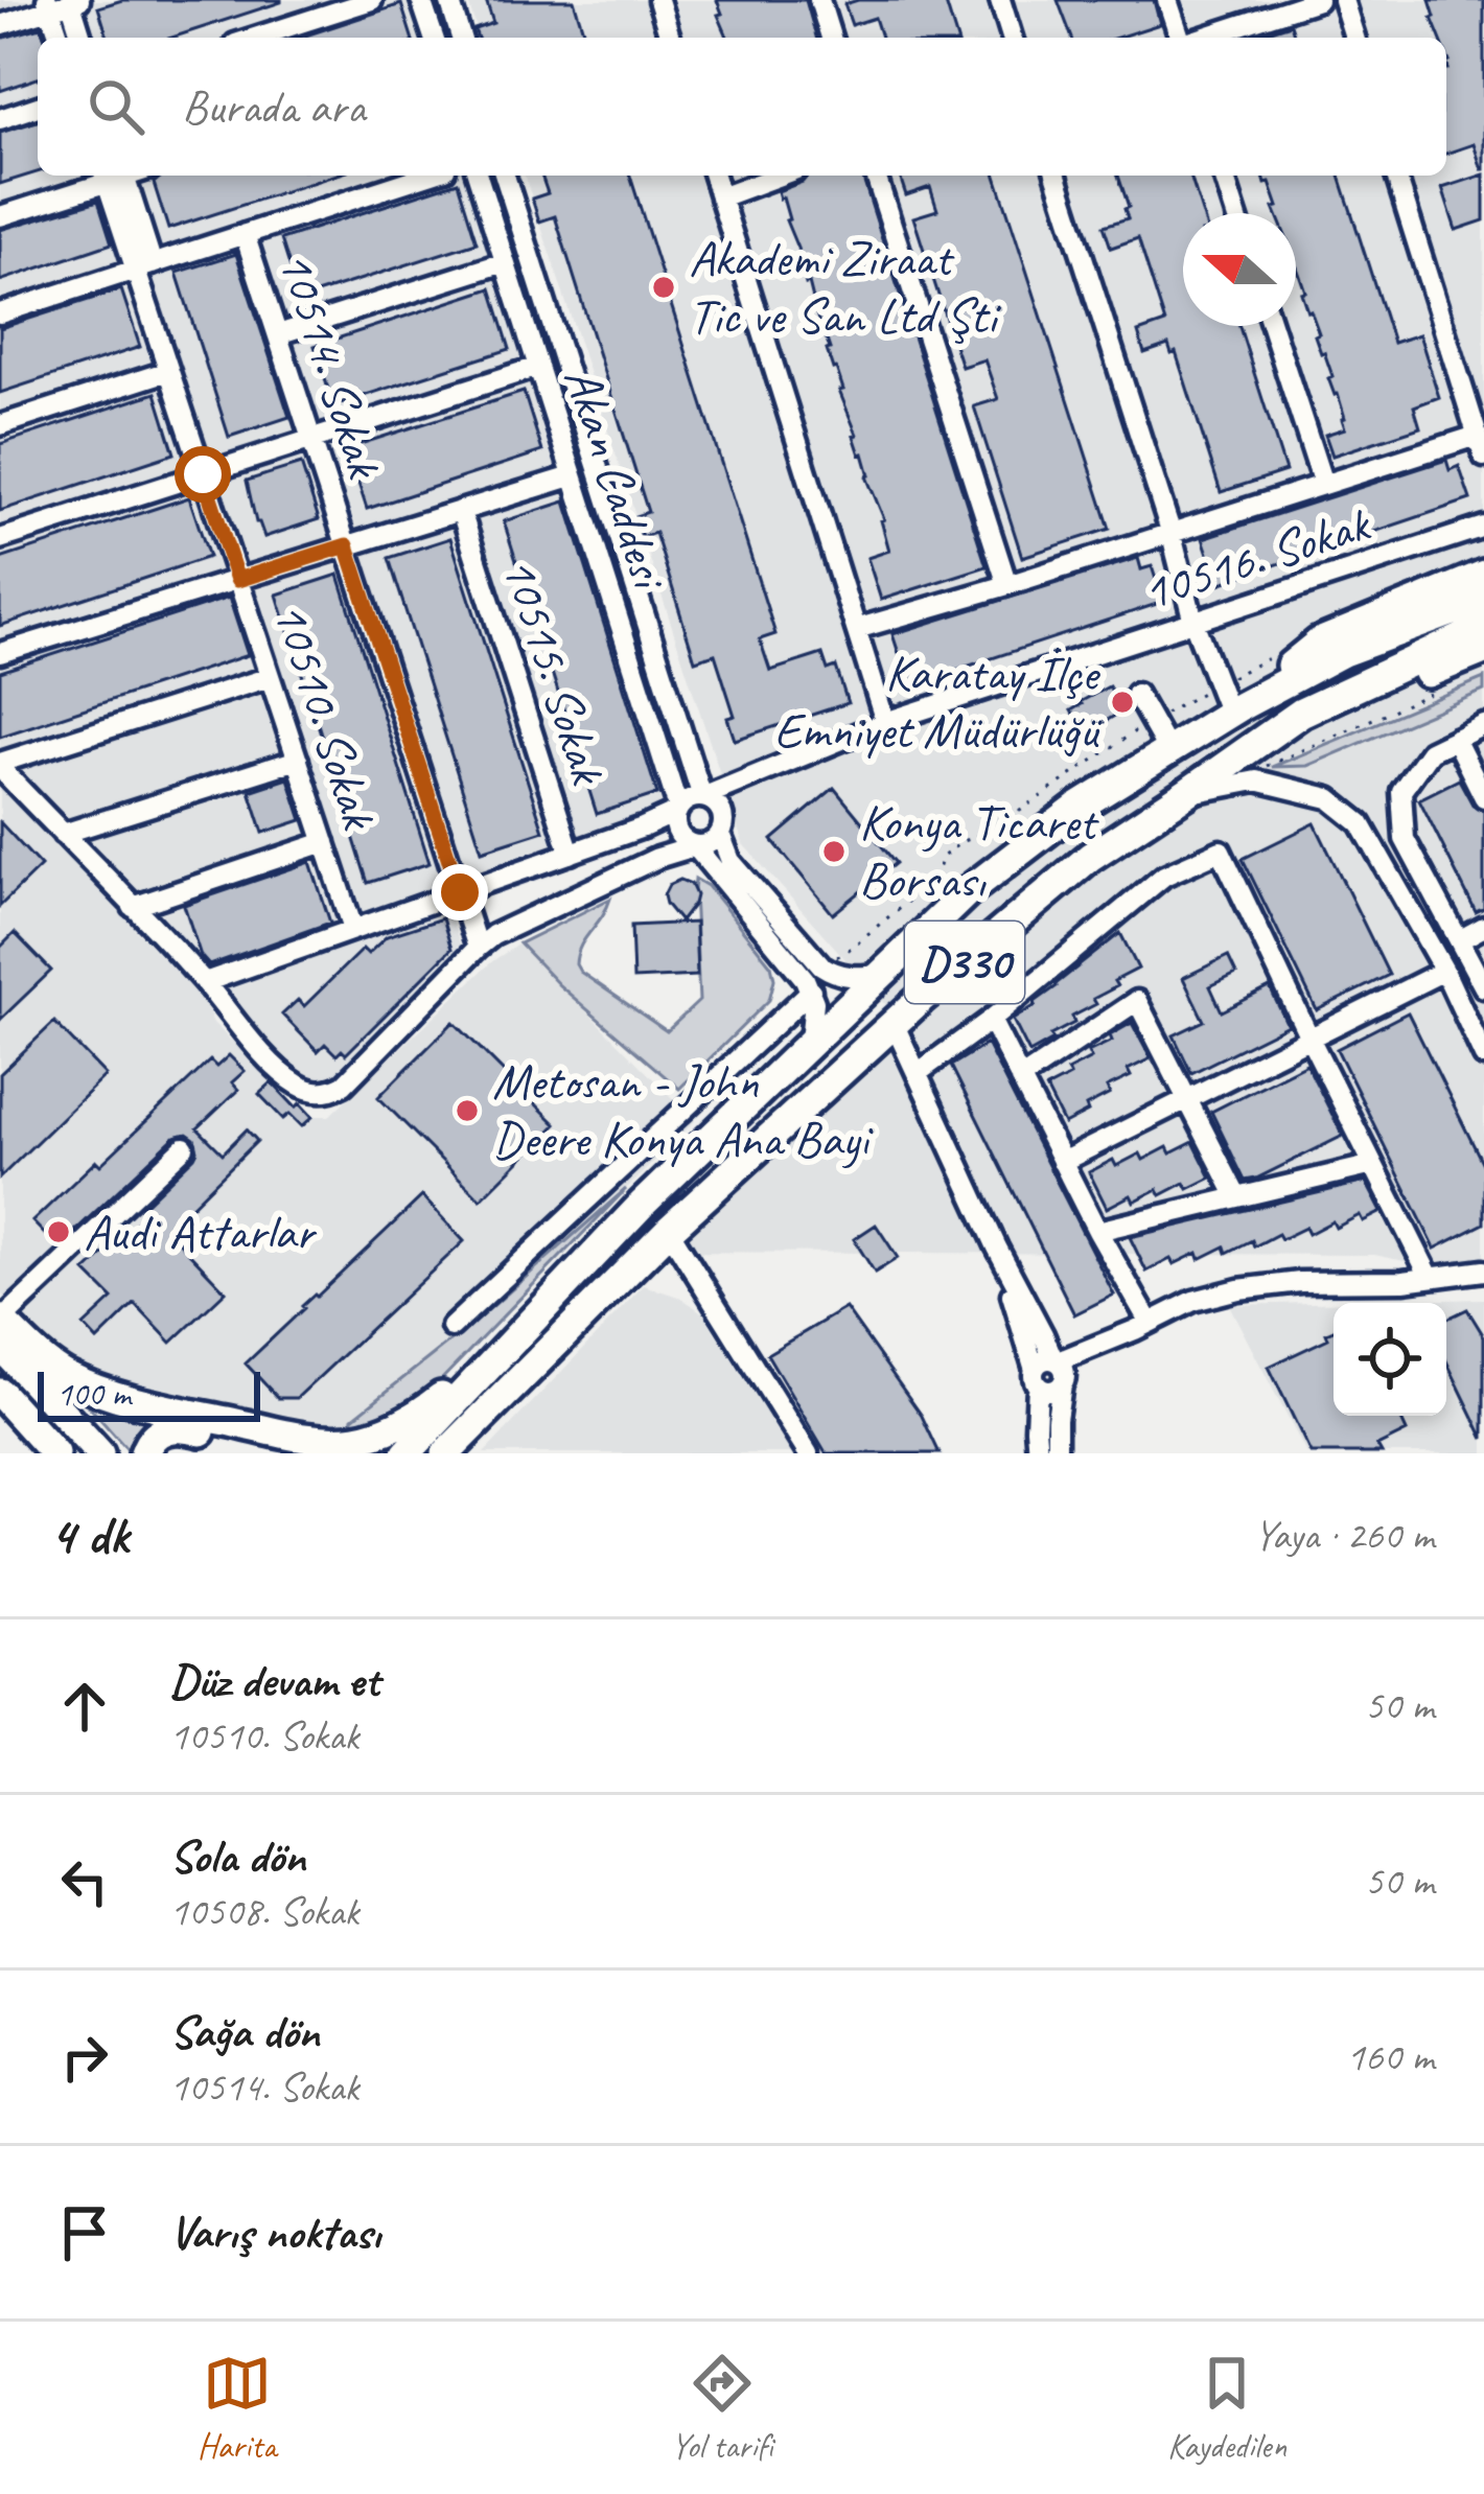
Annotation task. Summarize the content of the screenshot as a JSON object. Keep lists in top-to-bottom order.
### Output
{
  "streets": {
    "highway": ["D330"],
    "street": [
      "10514. Sokak",
      "Akan Caddesi",
      "10516. Sokak",
      "10515. Sokak",
      "10510. Sokak"
    ]
  },
  "crossings": [
    ["Akan Caddesi", "10516. Sokak"]
  ],
  "places": [
    "Akademi Ziraat Tic ve San Ltd Şti",
    "Karatay İlçe Emniyet Müdürlüğü",
    "Konya Ticaret Borsası",
    "Metosan - John Deere Konya Ana Bayi",
    "Audi Attarlar"
  ],
  "scale_bar": "100 m",
  "north": "left",
  "page": {
    "search": "Burada ara",
    "scale": "100 m",
    "heading": ["4 dk", "Yaya · 260 m"],
    "list": [
      ["Düz devam et", "10510. Sokak", "50 m"],
      ["Sola dön", "10508. Sokak", "50 m"],
      ["Sağa dön", "10514. Sokak", "160 m"],
      "Varış noktası"
    ],
    "nav": ["Harita", "Yol tarifi", "Kaydedilen"]
  }
}
